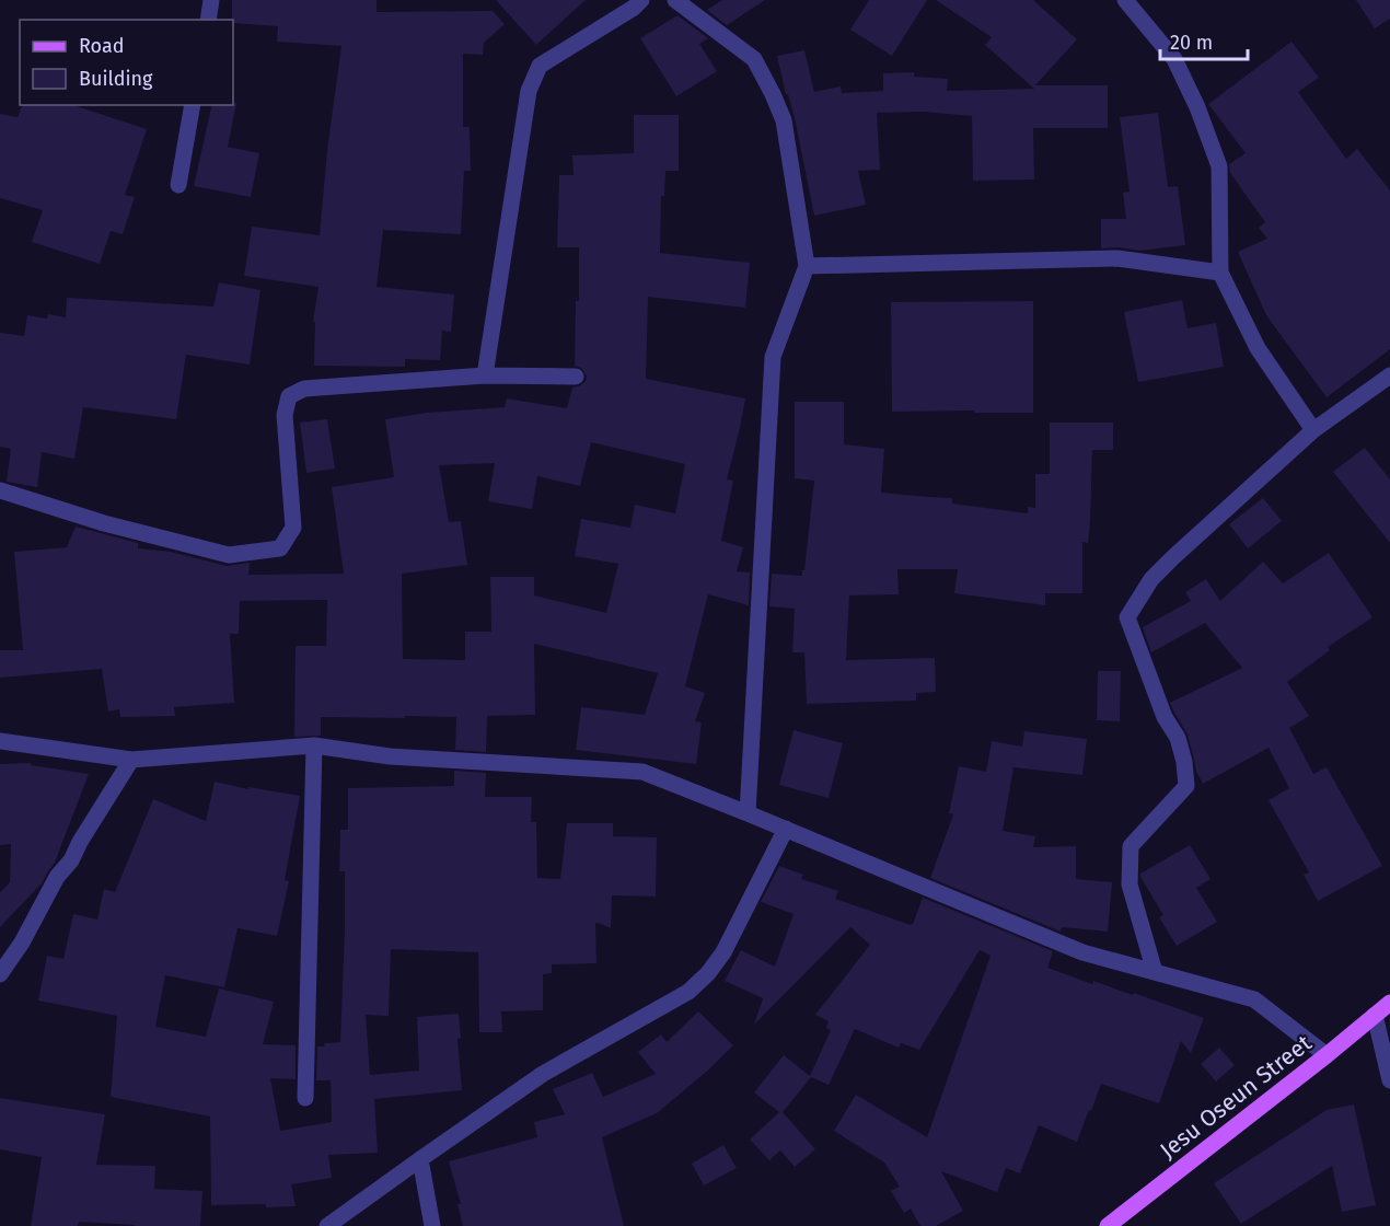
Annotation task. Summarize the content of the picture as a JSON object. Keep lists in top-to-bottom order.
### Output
{
  "streets": {
    "main road": ["Jesu Oseun Street"]
  },
  "legend": ["Road", "Building"],
  "scale_bar": "20 m"
}
